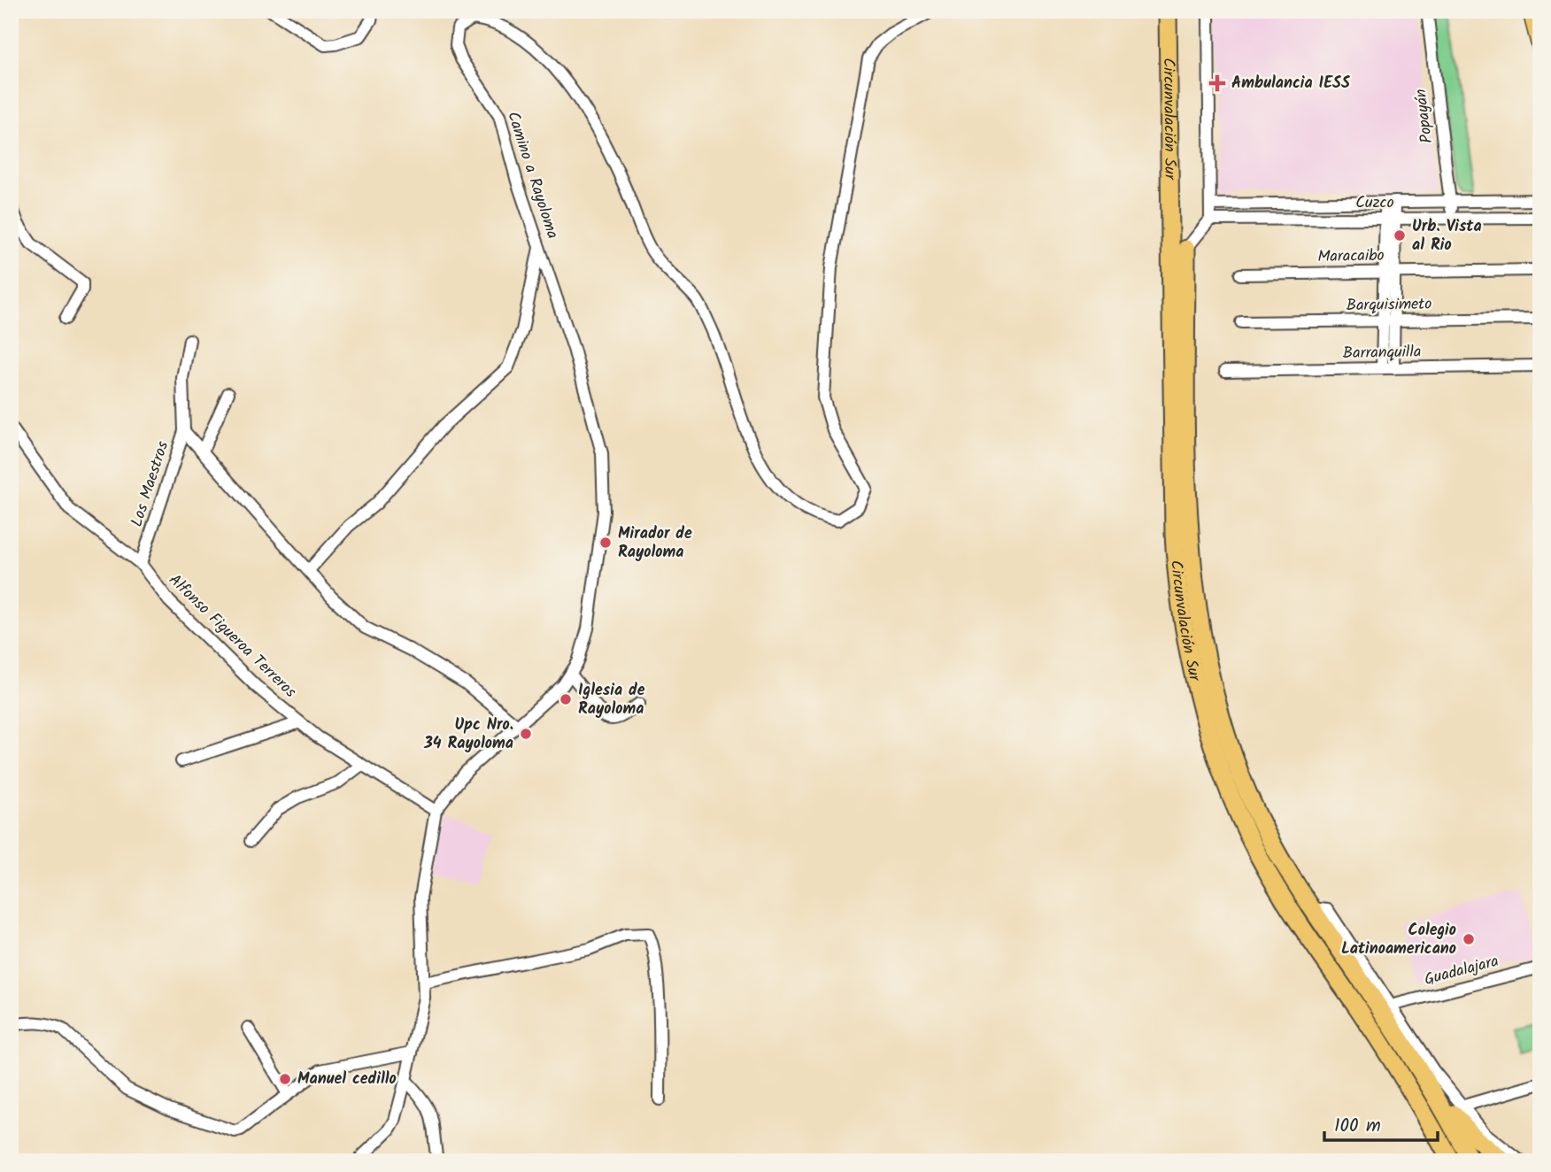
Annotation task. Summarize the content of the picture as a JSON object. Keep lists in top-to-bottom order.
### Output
{
  "streets": {
    "highway": ["Circunvalación Sur"],
    "street": [
      "Popayán",
      "Camino a Rayoloma",
      "Cuzco",
      "Maracaibo",
      "Barquisimeto",
      "Barranquilla",
      "Los Maestros",
      "Alfonso Figueroa Terreros",
      "Guadalajara"
    ]
  },
  "crossings": [
    ["Popayán", "Cuzco"],
    ["Camino a Rayoloma", "Alfonso Figueroa Terreros"],
    ["Los Maestros", "Alfonso Figueroa Terreros"]
  ],
  "places": {
    "health": ["Ambulancia IESS"],
    "other": [
      "Urb. Vista al Rio",
      "Mirador de Rayoloma",
      "Iglesia de Rayoloma",
      "Upc Nro. 34 Rayoloma",
      "Colegio Latinoamericano",
      "Manuel cedillo"
    ]
  },
  "scale_bar": "100 m"
}
